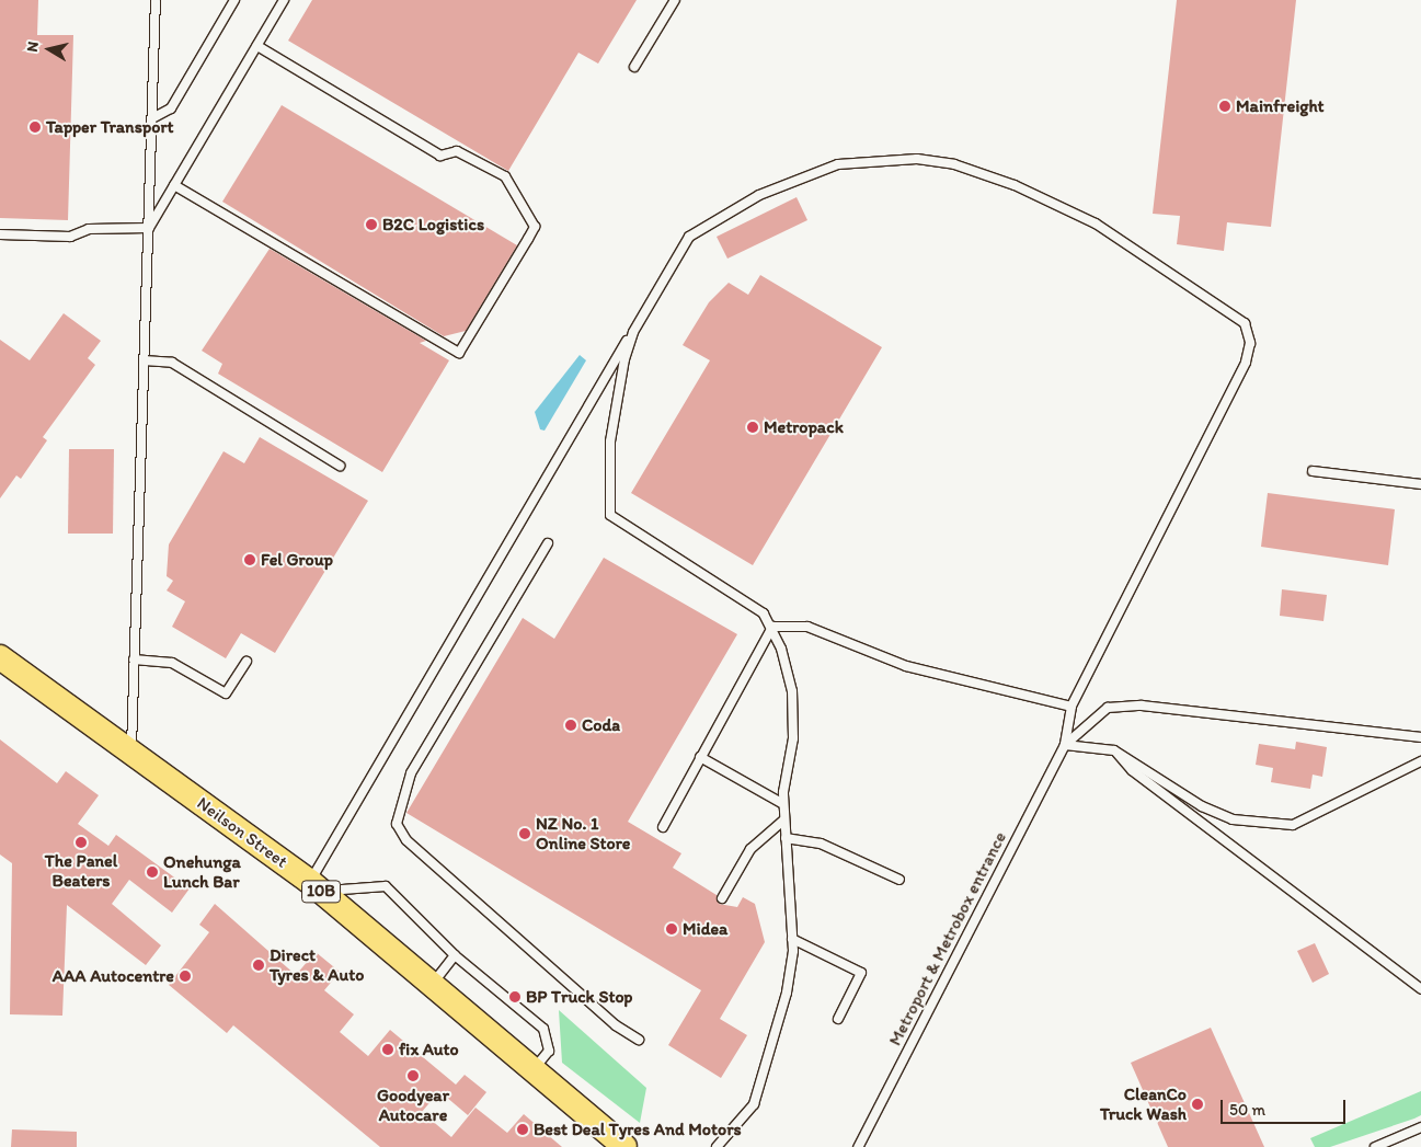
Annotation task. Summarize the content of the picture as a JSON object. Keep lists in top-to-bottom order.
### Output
{
  "streets": {
    "main road": ["Neilson Street", "10B"],
    "lane": ["Metroport & Metrobox entrance"]
  },
  "places": [
    "Mainfreight",
    "Tapper Transport",
    "B2C Logistics",
    "Metropack",
    "Fel Group",
    "Coda",
    "NZ No. 1 Online Store",
    "The Panel Beaters",
    "Onehunga Lunch Bar",
    "Midea",
    "Direct Tyres & Auto",
    "AAA Autocentre",
    "BP Truck Stop",
    "fix Auto",
    "Goodyear Autocare",
    "CleanCo Truck Wash",
    "Best Deal Tyres And Motors"
  ],
  "scale_bar": "50 m",
  "north": "left"
}
